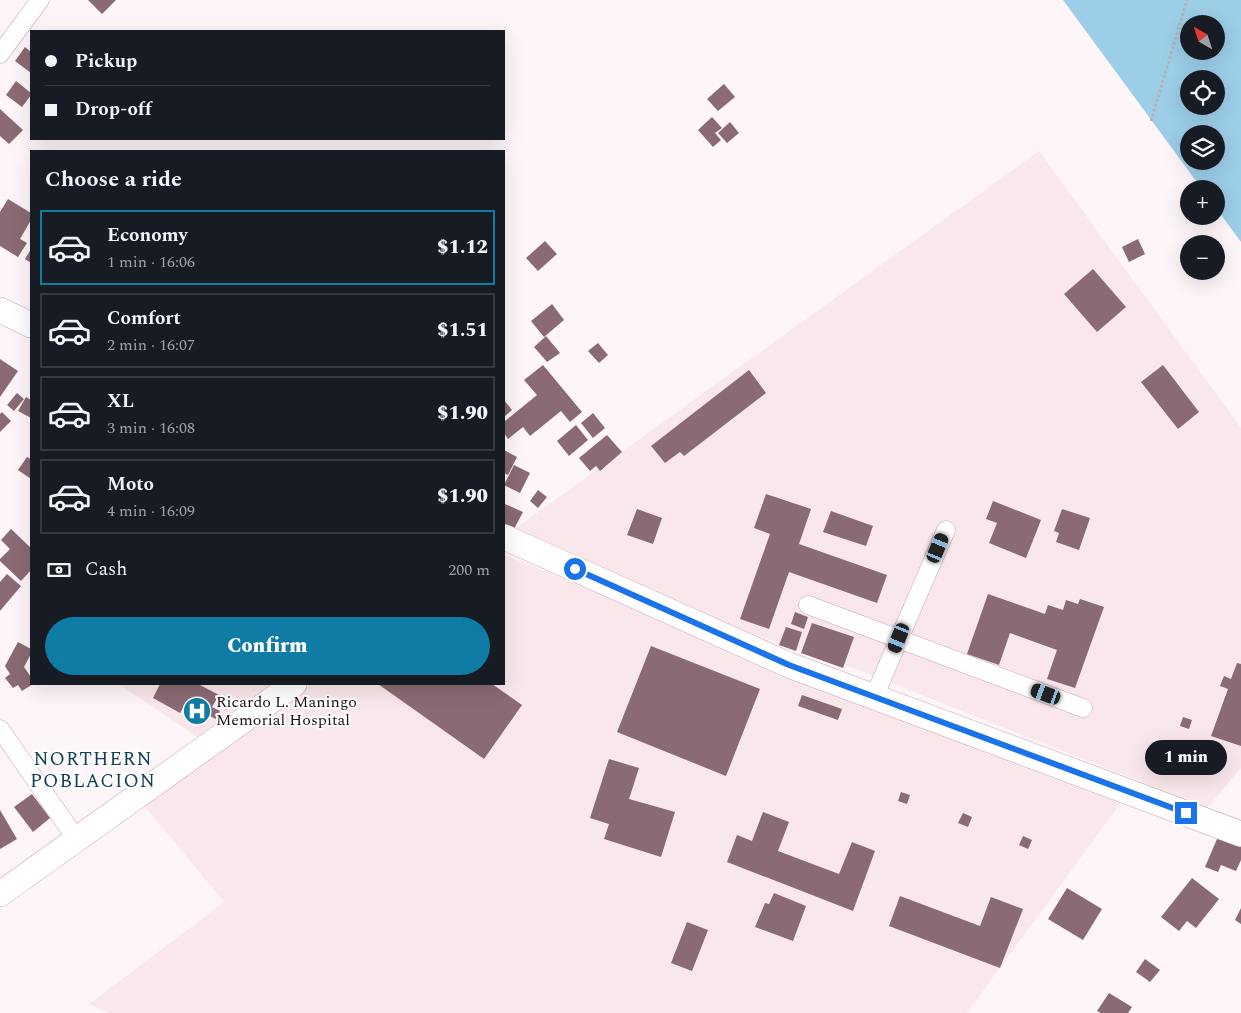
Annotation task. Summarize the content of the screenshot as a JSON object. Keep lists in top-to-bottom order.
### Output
{
  "districts": ["NORTHERN POBLACION"],
  "places": {
    "hospital": ["Ricardo L. Maningo Memorial Hospital"]
  },
  "north": "top left",
  "page": {
    "map_buttons": ["+", "−"],
    "banner": ["Pickup", "Drop-off"],
    "heading": "Choose a ride",
    "list": [
      {
        "name": "Economy",
        "note": "1 min · 16:06",
        "value": "$1.12"
      },
      {
        "name": "Comfort",
        "note": "2 min · 16:07",
        "value": "$1.51"
      },
      {
        "name": "XL",
        "note": "3 min · 16:08",
        "value": "$1.90"
      },
      {
        "name": "Moto",
        "note": "4 min · 16:09",
        "value": "$1.90"
      }
    ],
    "pay": ["Cash", "200 m"],
    "buttons": "Confirm",
    "bubble": "1 min"
  }
}
